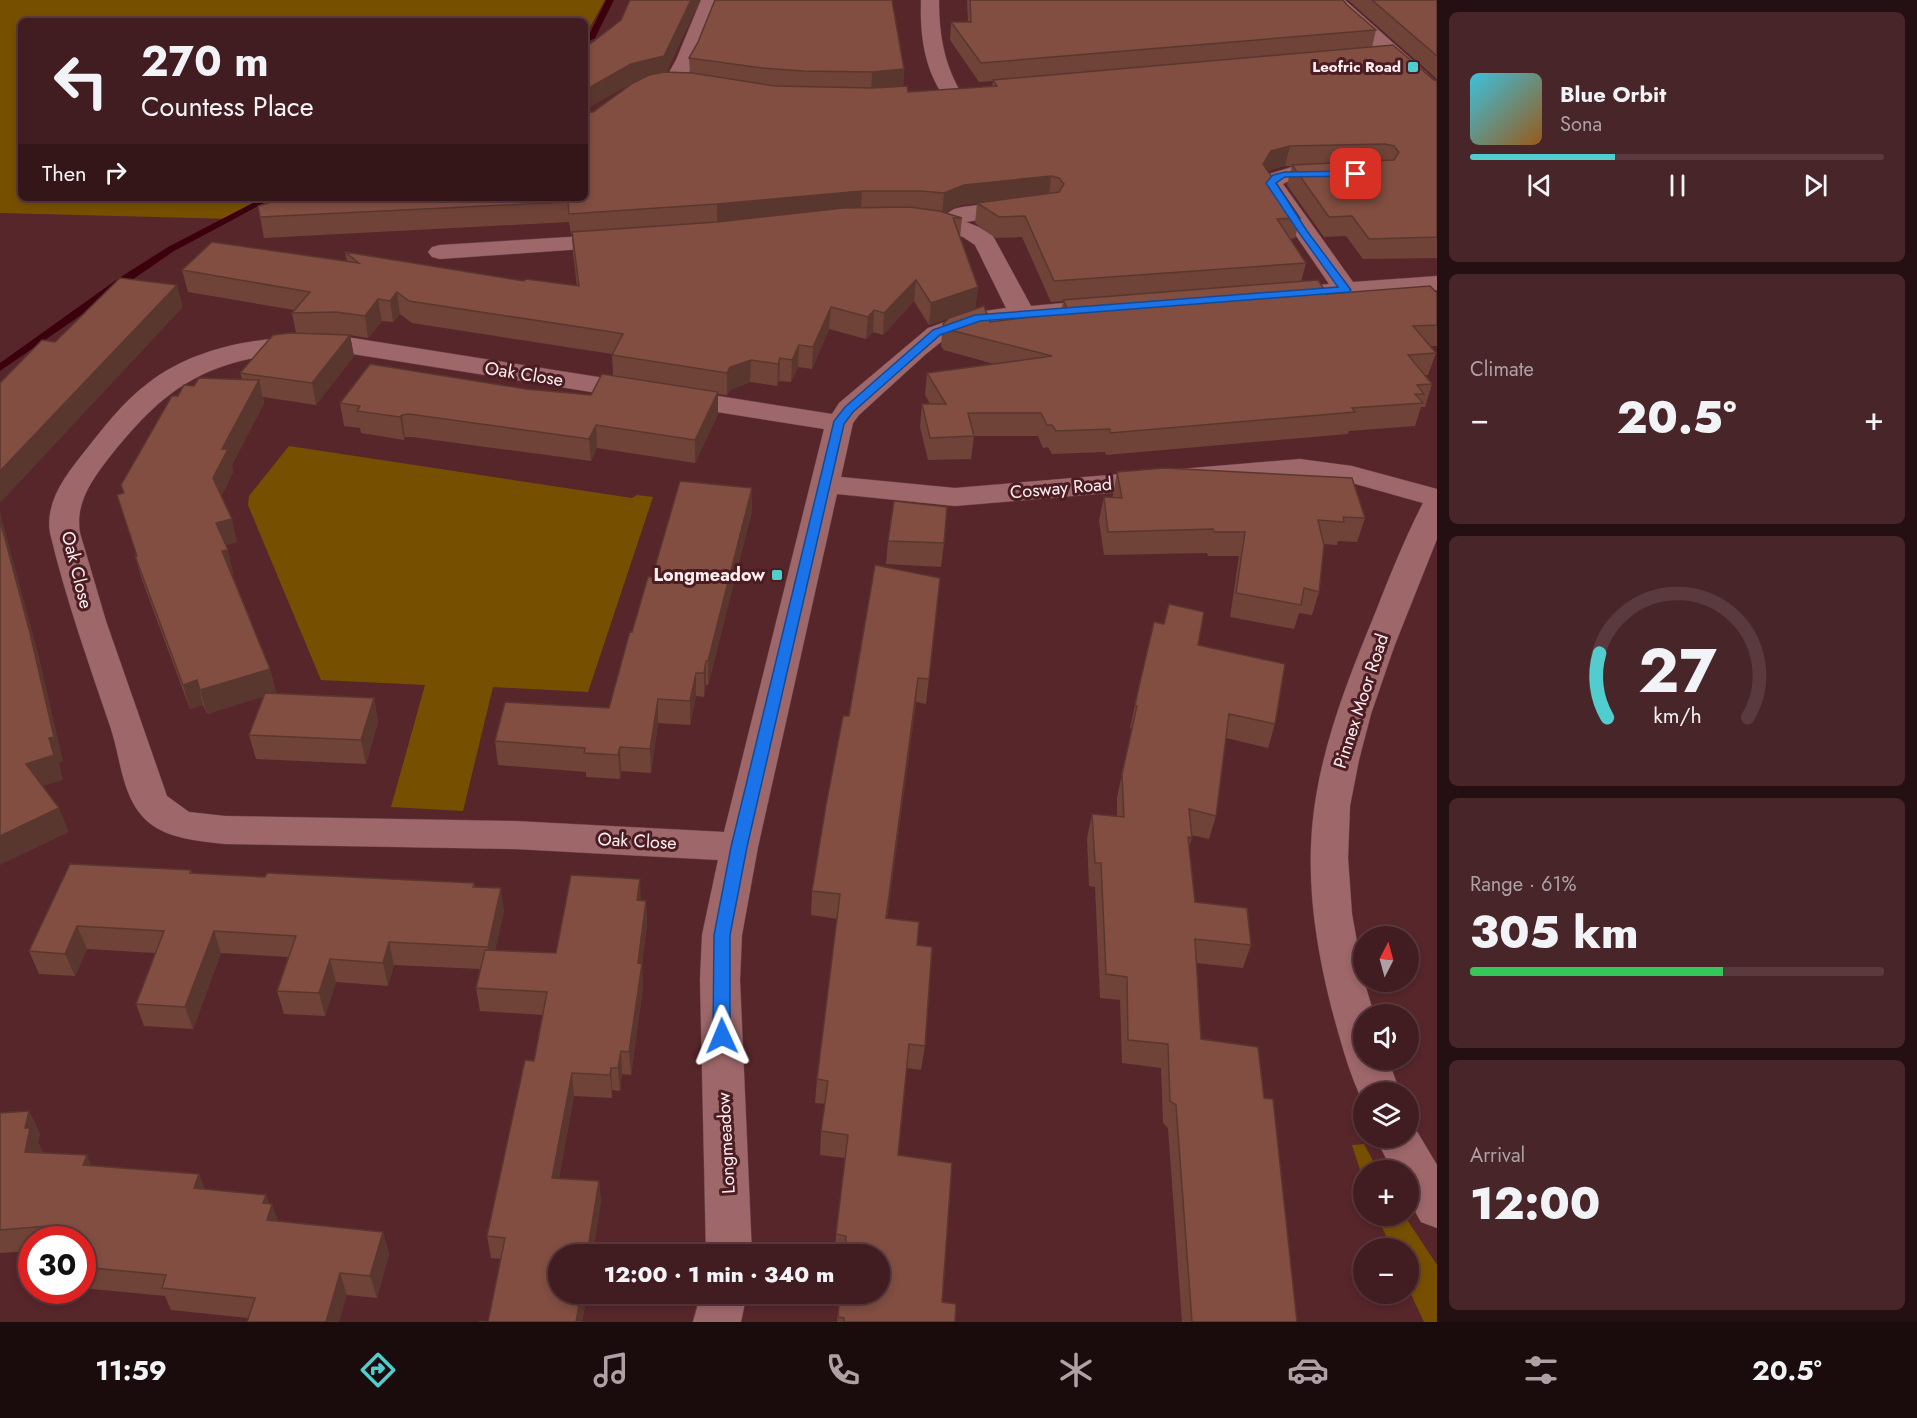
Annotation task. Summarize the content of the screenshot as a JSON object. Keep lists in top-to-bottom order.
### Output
{
  "streets": {
    "street": [
      "Oak Close",
      "Cosway Road",
      "Pinnex Moor Road",
      "Longmeadow"
    ]
  },
  "crossings": [
    ["Oak Close", "Longmeadow"],
    ["Cosway Road", "Longmeadow"]
  ],
  "places": {
    "transit": ["Leofric Road", "Longmeadow"]
  },
  "north": "top",
  "page": {
    "turn": ["270 m", "Countess Place"],
    "song": ["Blue Orbit", "Sona"],
    "then": "Then",
    "tile": [
      "Climate",
      ["Range · 61%", "305 km"],
      ["Arrival", "12:00"]
    ],
    "heat": ["−", "20.5°", "+"],
    "map_buttons": ["+", "−"],
    "limit": "30",
    "trip": "12:00 · 1 min · 340 m",
    "tabs": ["11:59", "20.5°"],
    "gauge": ["27", "km/h"]
  }
}
